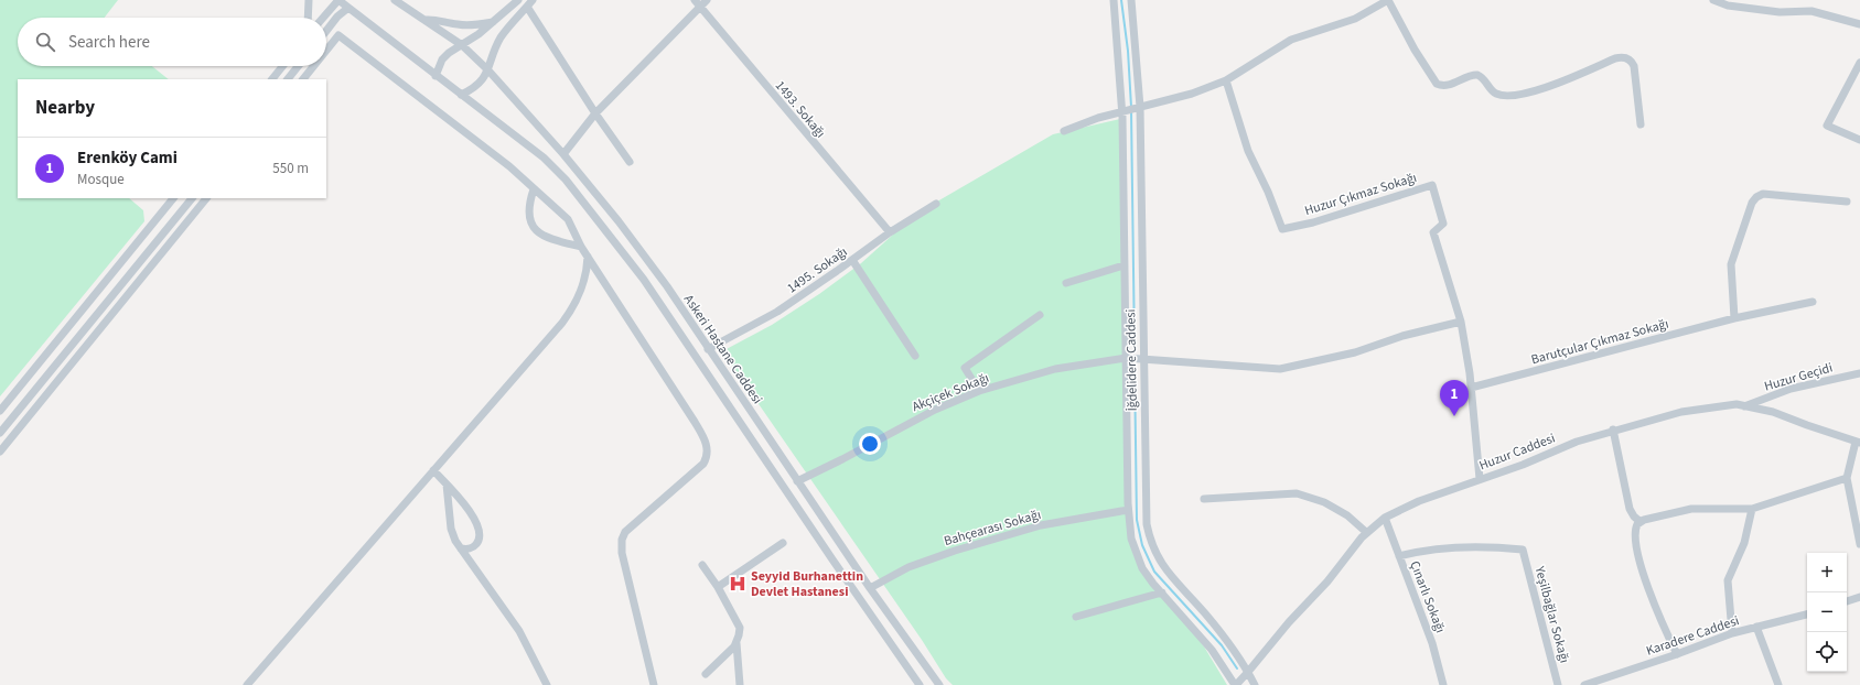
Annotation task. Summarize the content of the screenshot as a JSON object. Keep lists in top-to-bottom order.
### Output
{
  "streets": {
    "street": [
      "1493. Sokağı",
      "Huzur Çıkmaz Sokağı",
      "1495. Sokağı",
      "Barutçular Çıkmaz Sokağı",
      "Askeri Hastane Caddesi",
      "İğdelidere Caddesi",
      "Huzur Geçidi",
      "Akçiçek Sokağı",
      "Huzur Caddesi",
      "Bahçearası Sokağı",
      "Çınarlı Sokağı",
      "Yeşilbağlar Sokağı",
      "Karadere Caddesi"
    ]
  },
  "crossings": [
    ["1493. Sokağı", "1495. Sokağı"],
    ["Huzur Çıkmaz Sokağı", "Barutçular Çıkmaz Sokağı"],
    ["Huzur Çıkmaz Sokağı", "Akçiçek Sokağı"],
    ["Huzur Çıkmaz Sokağı", "Huzur Caddesi"],
    ["1495. Sokağı", "Askeri Hastane Caddesi"],
    ["Askeri Hastane Caddesi", "Akçiçek Sokağı"],
    ["Askeri Hastane Caddesi", "Bahçearası Sokağı"],
    ["İğdelidere Caddesi", "Akçiçek Sokağı"],
    ["İğdelidere Caddesi", "Huzur Caddesi"],
    ["İğdelidere Caddesi", "Bahçearası Sokağı"],
    ["Huzur Geçidi", "Huzur Caddesi"],
    ["Huzur Caddesi", "Çınarlı Sokağı"],
    ["Çınarlı Sokağı", "Yeşilbağlar Sokağı"]
  ],
  "places": {
    "hospital": ["Seyyid Burhanettin Devlet Hastanesi"]
  },
  "page": {
    "search": "Search here",
    "heading": "Nearby",
    "list": [
      {
        "mark": "1",
        "name": "Erenköy Cami",
        "note": "Mosque",
        "value": "550 m"
      }
    ],
    "pins": "1",
    "map_buttons": ["+", "−"]
  }
}
